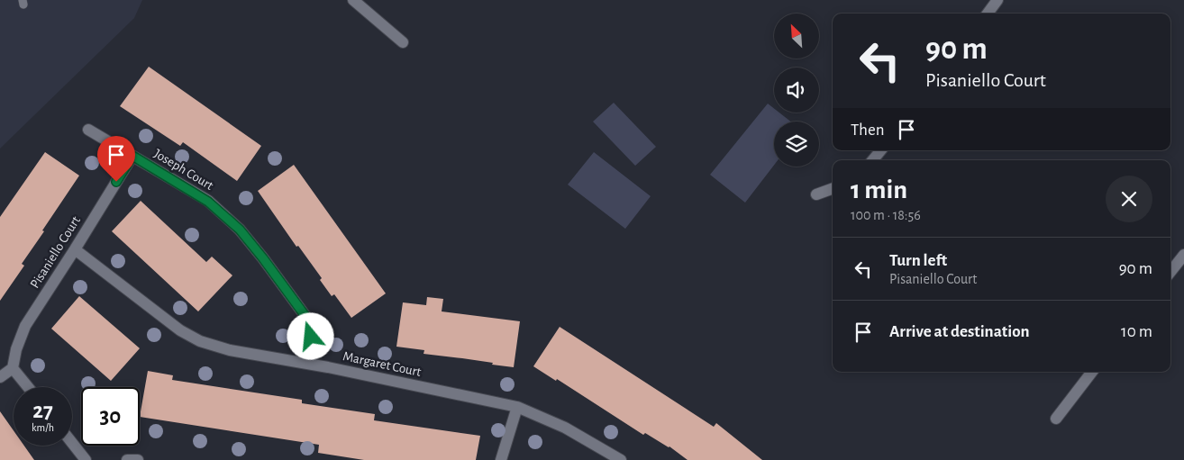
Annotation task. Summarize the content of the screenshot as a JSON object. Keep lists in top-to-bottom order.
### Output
{
  "streets": {
    "street": ["Joseph Court", "Pisaniello Court", "Margaret Court"]
  },
  "crossings": [
    ["Joseph Court", "Pisaniello Court"],
    ["Joseph Court", "Margaret Court"],
    ["Pisaniello Court", "Margaret Court"]
  ],
  "north": "top left",
  "page": {
    "turn": ["90 m", "Pisaniello Court"],
    "then": "Then",
    "heading": ["1 min", "100 m · 18:56"],
    "list": [
      {
        "name": "Turn left",
        "note": "Pisaniello Court",
        "value": "90 m"
      },
      {
        "name": "Arrive at destination",
        "value": "10 m"
      }
    ],
    "speed": "27 km/h",
    "limit": "30"
  }
}
